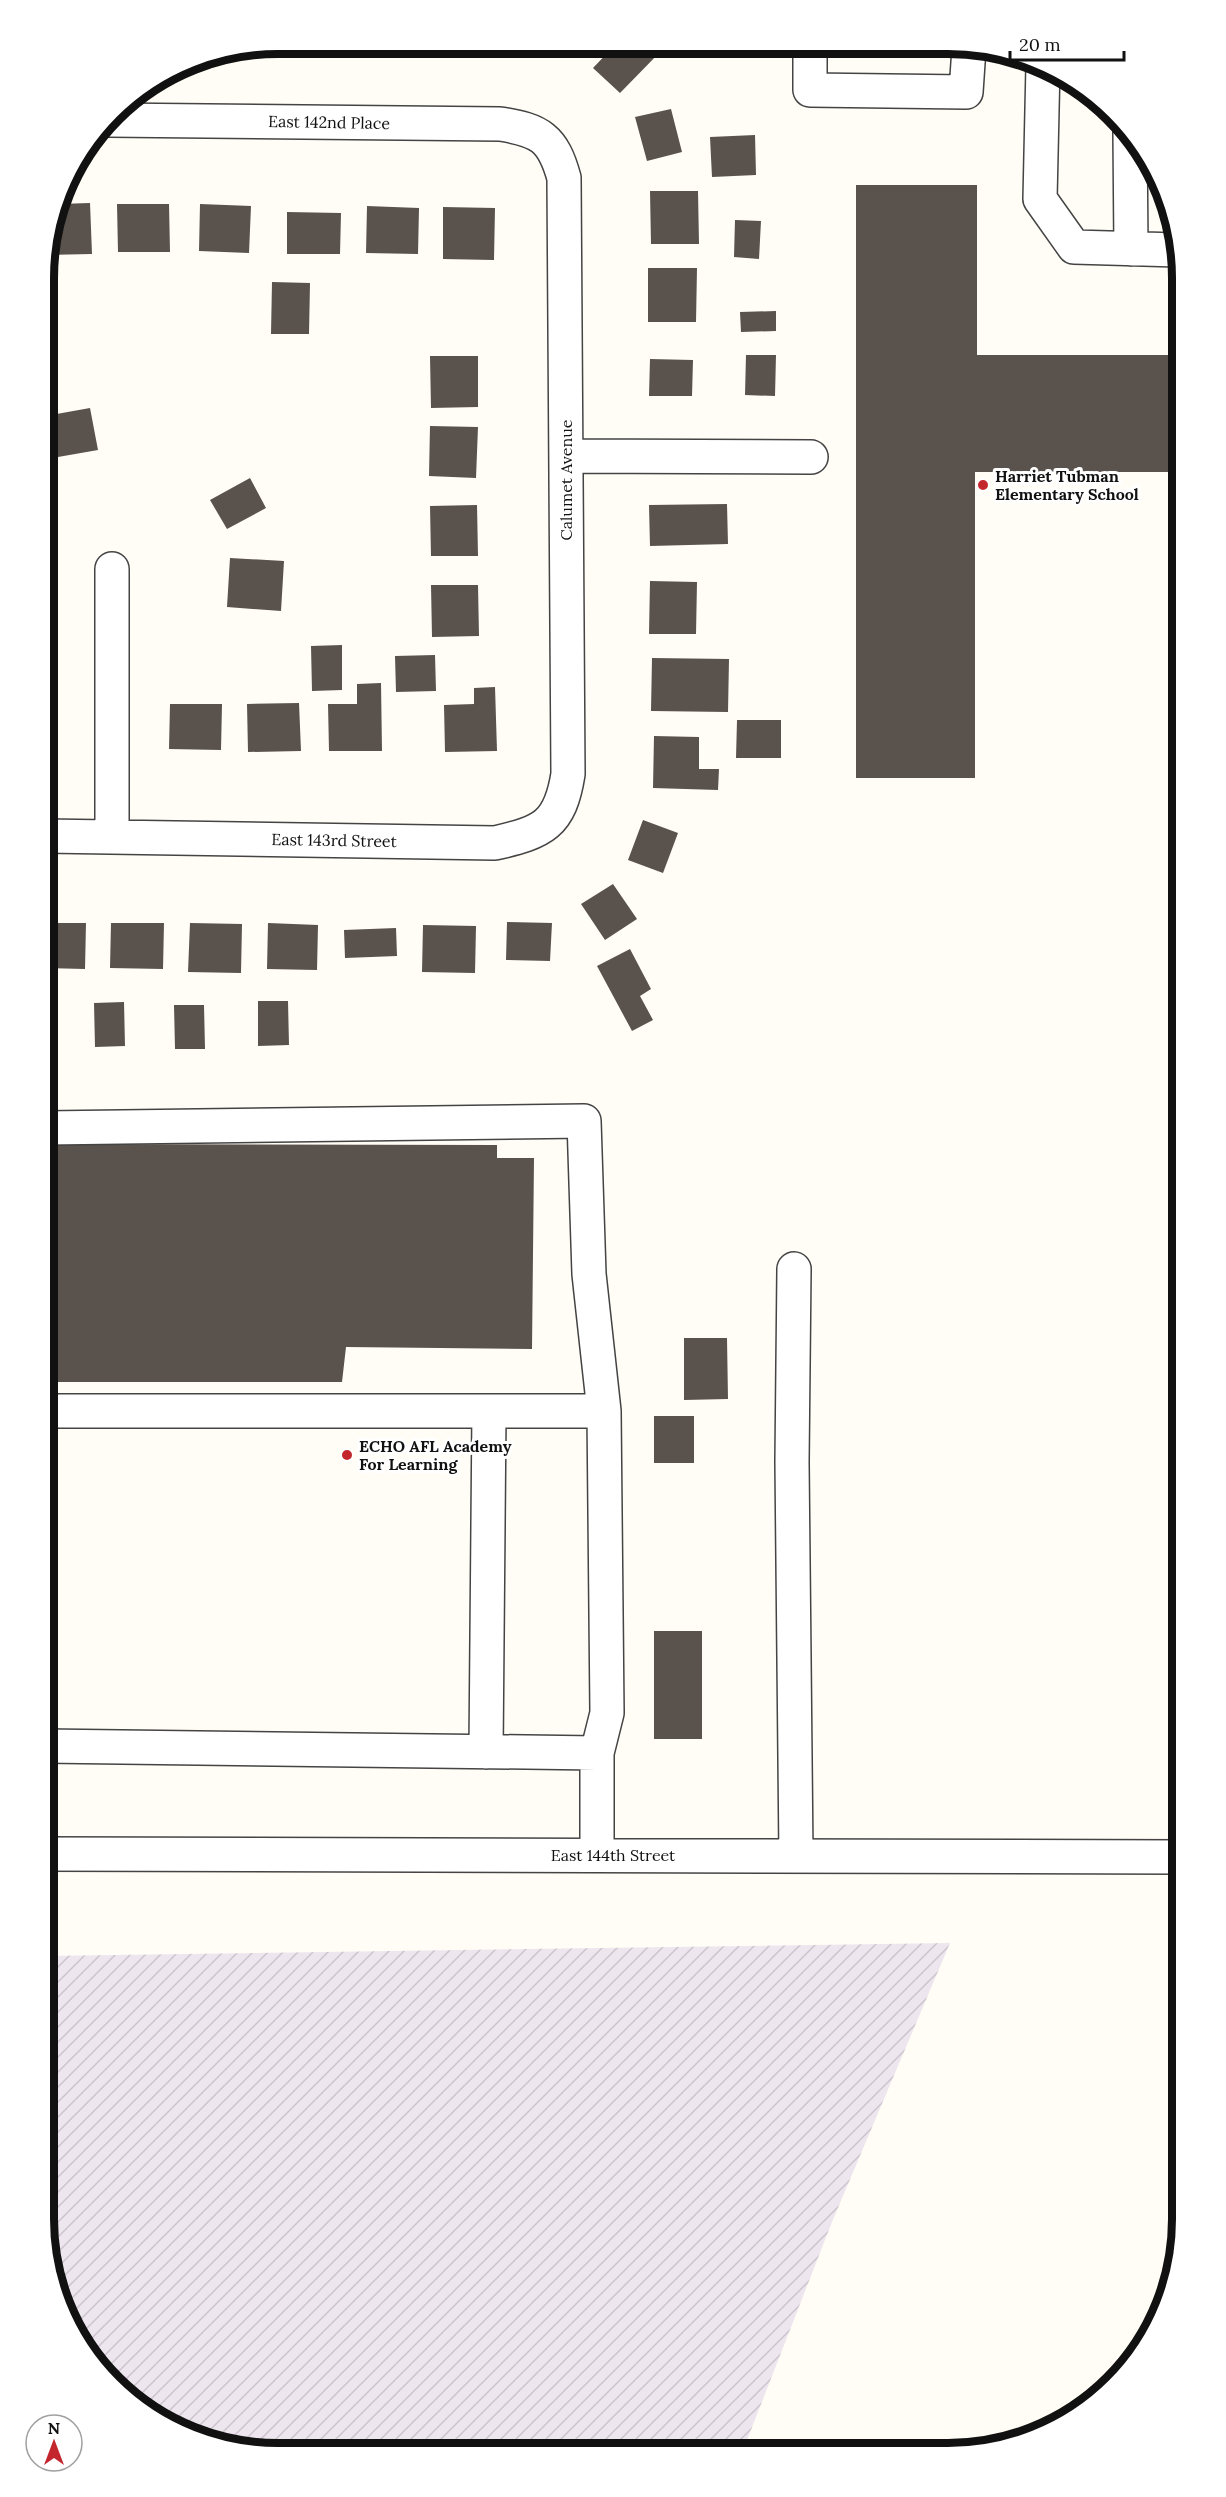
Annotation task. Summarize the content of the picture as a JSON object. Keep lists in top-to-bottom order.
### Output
{
  "streets": {
    "street": [
      "East 142nd Place",
      "Calumet Avenue",
      "East 143rd Street",
      "East 144th Street"
    ]
  },
  "crossings": [
    ["East 142nd Place", "Calumet Avenue"],
    ["Calumet Avenue", "East 143rd Street"]
  ],
  "places": ["Harriet Tubman Elementary School", "ECHO AFL Academy For Learning"],
  "scale_bar": "20 m",
  "north": "top"
}
